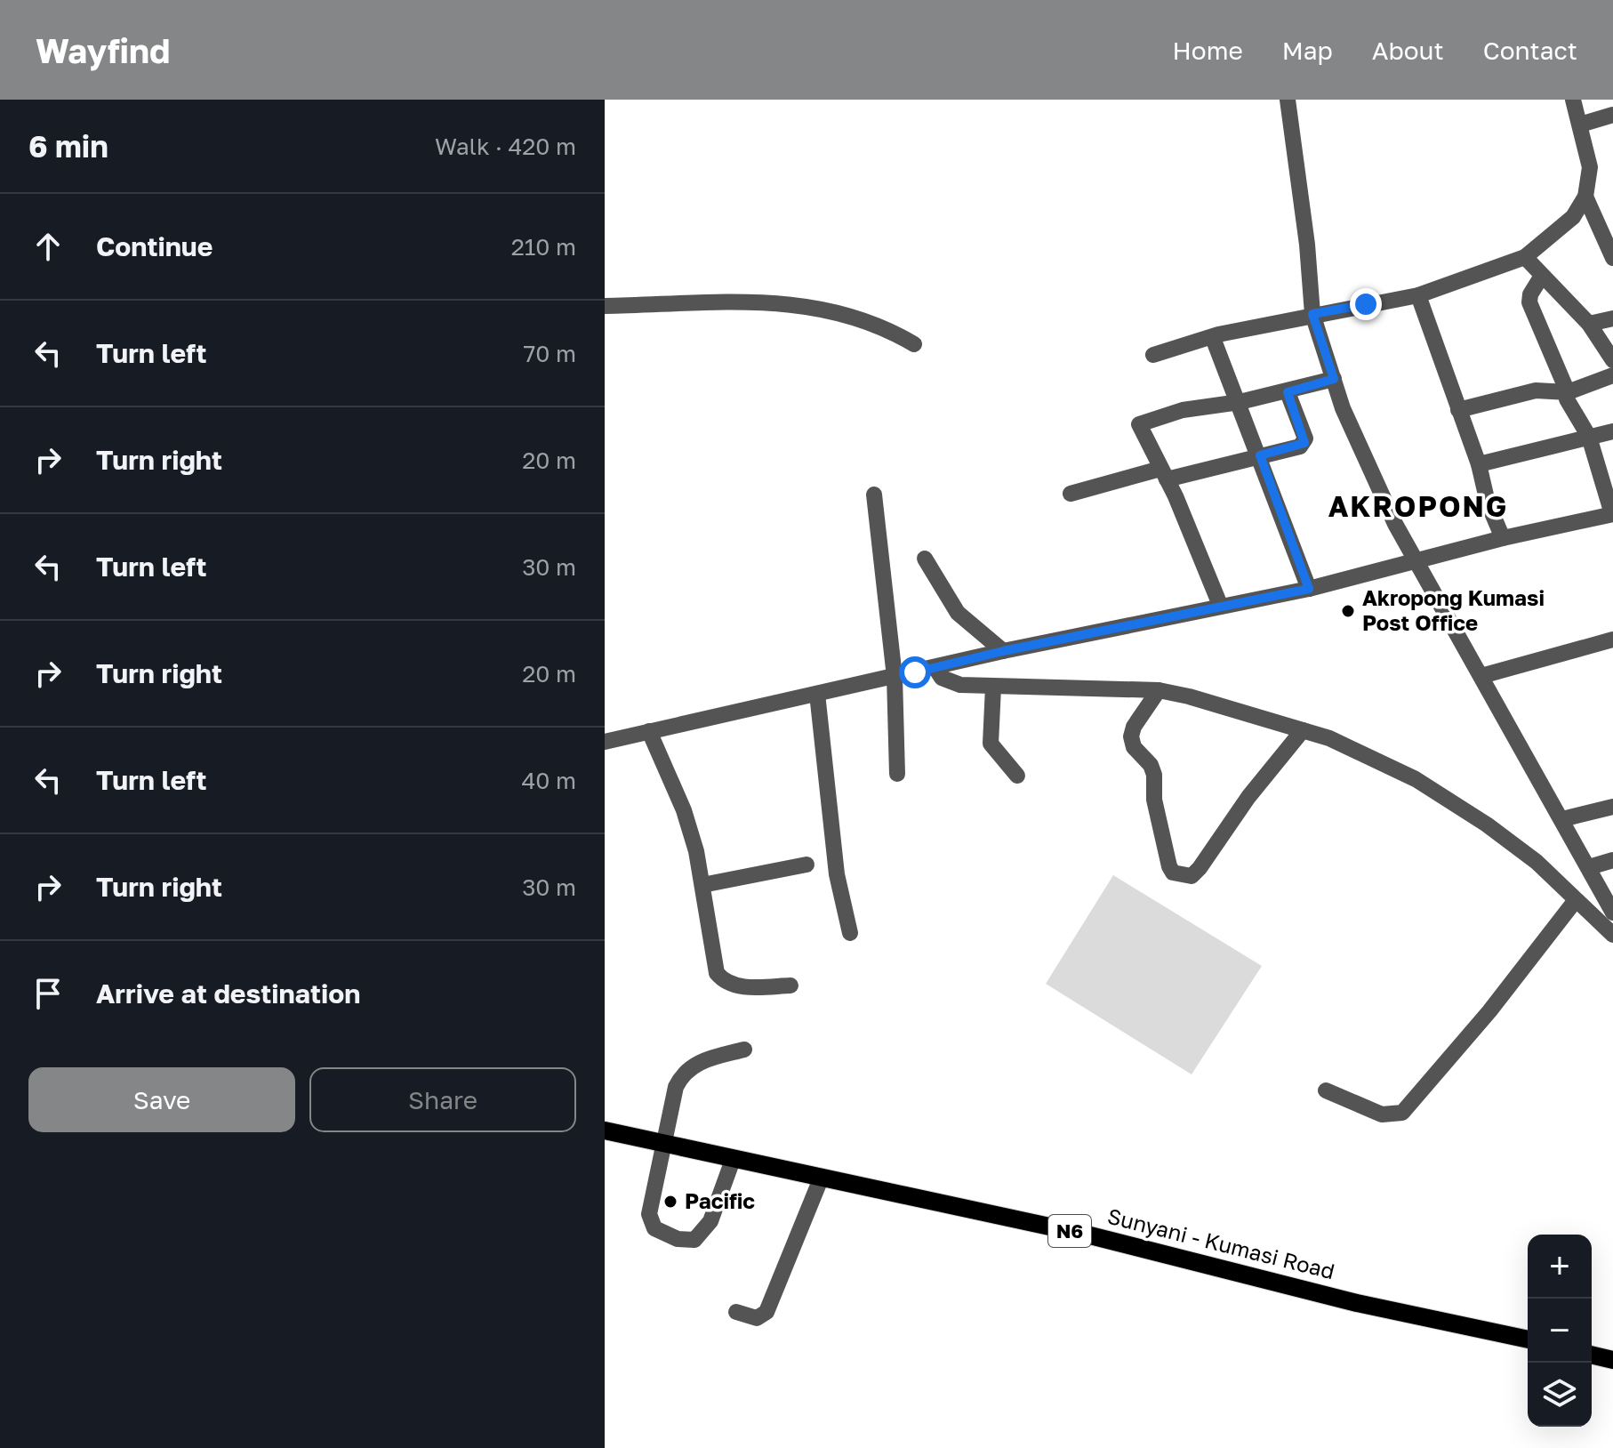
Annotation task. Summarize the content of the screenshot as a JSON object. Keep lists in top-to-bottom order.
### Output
{
  "streets": {
    "main road": ["N6", "Sunyani - Kumasi Road"]
  },
  "districts": ["AKROPONG"],
  "places": ["Akropong Kumasi Post Office", "Pacific"],
  "page": {
    "header": "Wayfind",
    "nav": [
      "Home",
      "Map",
      "About",
      "Contact"
    ],
    "heading": ["6 min", "Walk · 420 m"],
    "list": [
      ["Continue", "210 m"],
      ["Turn left", "70 m"],
      ["Turn right", "20 m"],
      ["Turn left", "30 m"],
      ["Turn right", "20 m"],
      ["Turn left", "40 m"],
      ["Turn right", "30 m"],
      "Arrive at destination"
    ],
    "buttons": ["Save", "Share"],
    "map_buttons": ["+", "−"]
  }
}
